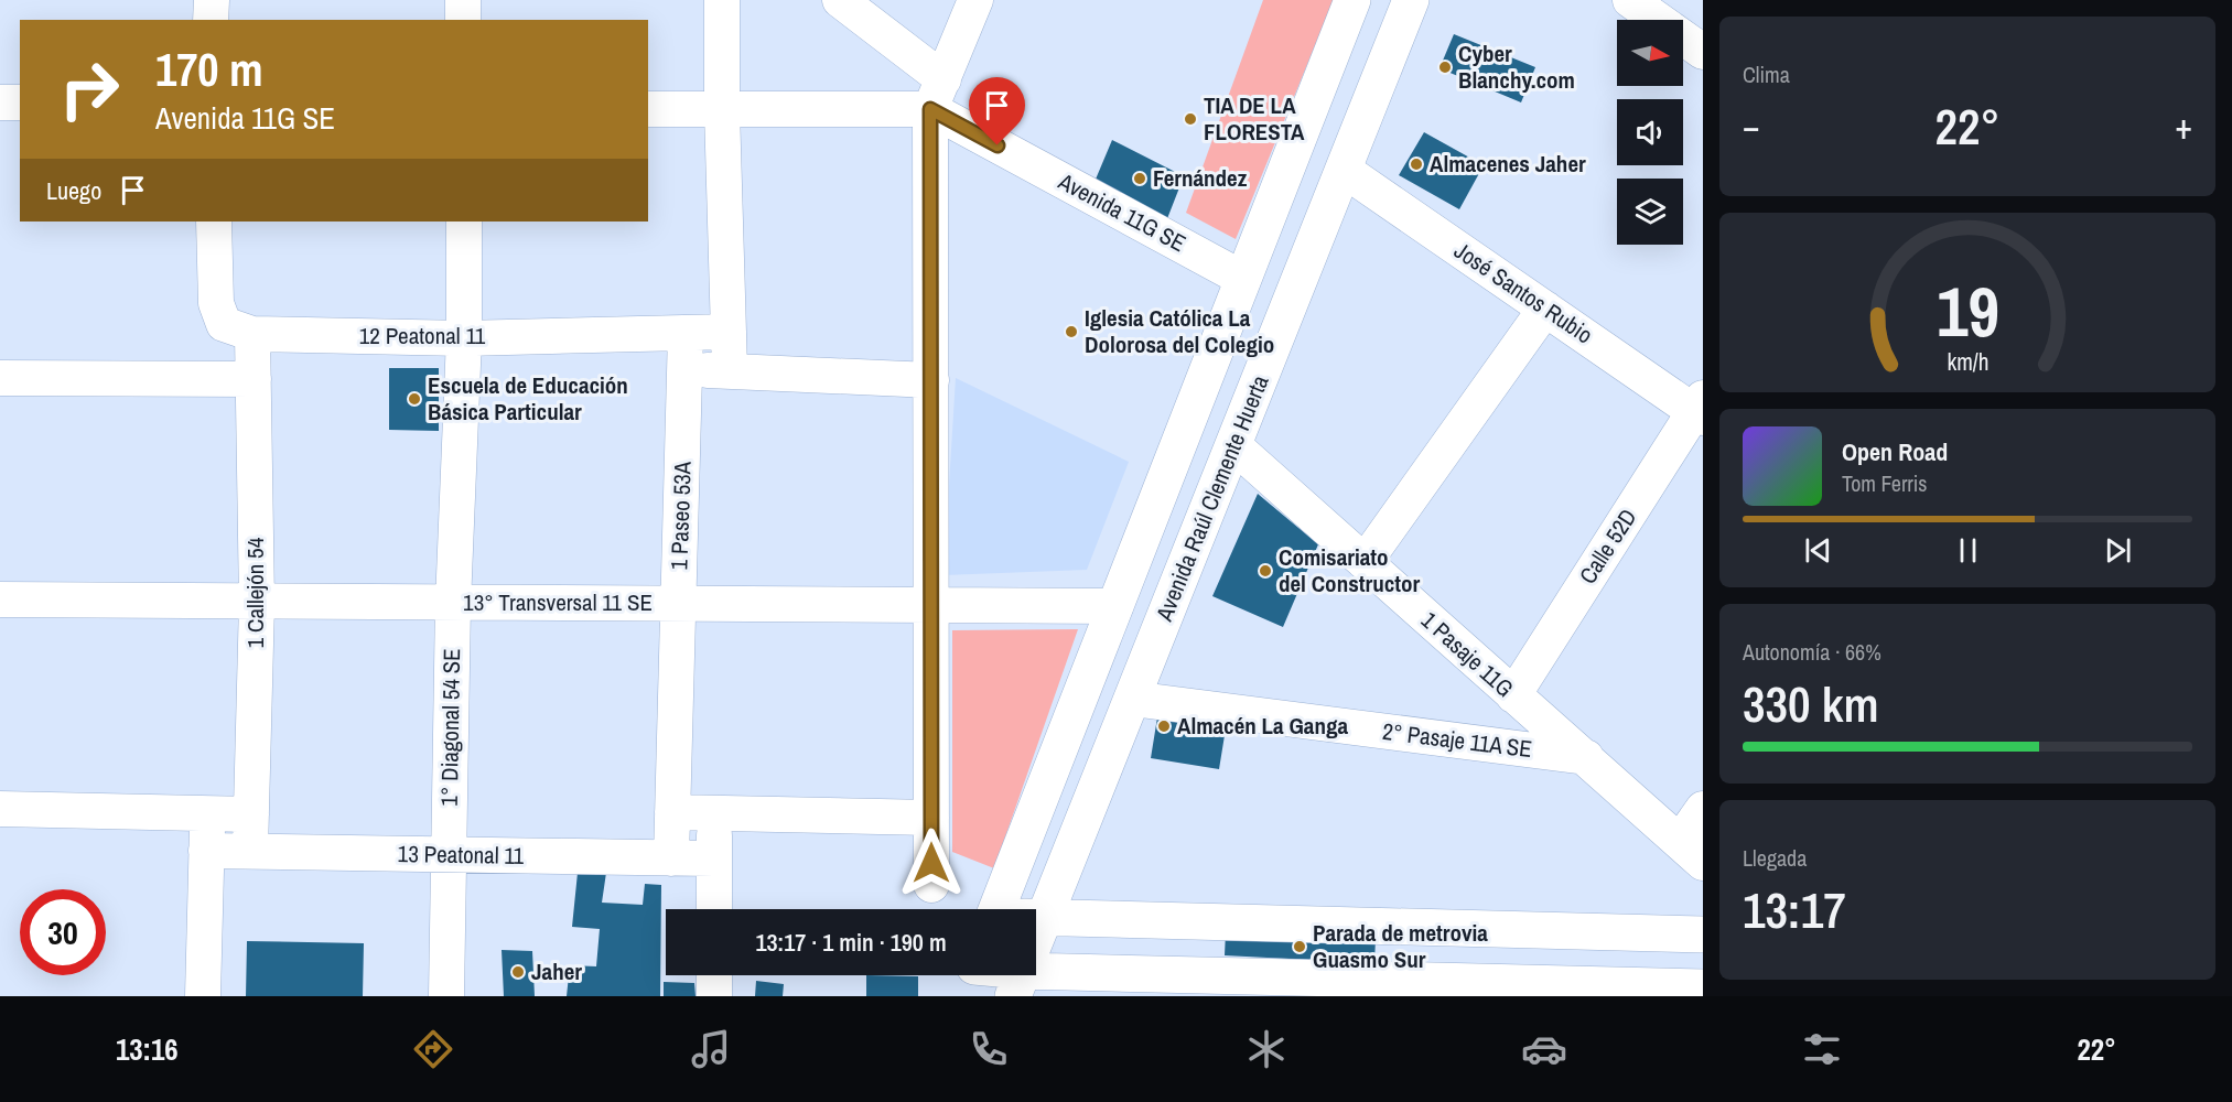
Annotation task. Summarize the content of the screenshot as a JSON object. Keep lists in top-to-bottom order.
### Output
{
  "streets": {
    "main road": ["Avenida Raúl Clemente Huerta"],
    "street": [
      "Avenida 11G SE",
      "José Santos Rubio",
      "12 Peatonal 11",
      "1 Paseo 53A",
      "Calle 52D",
      "1 Callejón 54",
      "13° Transversal 11 SE",
      "1 Pasaje 11G",
      "1° Diagonal 54 SE",
      "2° Pasaje 11A SE",
      "13 Peatonal 11"
    ]
  },
  "crossings": [
    ["José Santos Rubio", "Avenida Raúl Clemente Huerta"],
    ["José Santos Rubio", "Calle 52D"],
    ["12 Peatonal 11", "1 Paseo 53A"],
    ["12 Peatonal 11", "1 Callejón 54"],
    ["12 Peatonal 11", "1° Diagonal 54 SE"],
    ["Avenida Raúl Clemente Huerta", "1 Pasaje 11G"],
    ["Avenida Raúl Clemente Huerta", "2° Pasaje 11A SE"],
    ["1 Paseo 53A", "13° Transversal 11 SE"],
    ["1 Paseo 53A", "13 Peatonal 11"],
    ["Calle 52D", "1 Pasaje 11G"],
    ["1 Callejón 54", "13° Transversal 11 SE"],
    ["1 Callejón 54", "13 Peatonal 11"],
    ["13° Transversal 11 SE", "1° Diagonal 54 SE"],
    ["1 Pasaje 11G", "2° Pasaje 11A SE"],
    ["1° Diagonal 54 SE", "13 Peatonal 11"]
  ],
  "places": [
    "Cyber Blanchy.com",
    "TIA DE LA FLORESTA",
    "Almacenes Jaher",
    "Fernández",
    "Iglesia Católica La Dolorosa del Colegio",
    "Escuela de Educación Básica Particular",
    "Comisariato del Constructor",
    "Almacén La Ganga",
    "Parada de metrovia Guasmo Sur",
    "Jaher"
  ],
  "north": "right",
  "page": {
    "tile": [
      "Clima",
      ["Autonomía · 66%", "330 km"],
      ["Llegada", "13:17"]
    ],
    "turn": ["170 m", "Avenida 11G SE"],
    "heat": ["−", "22°", "+"],
    "then": "Luego",
    "song": ["Open Road", "Tom Ferris"],
    "limit": "30",
    "trip": "13:17 · 1 min · 190 m",
    "tabs": ["13:16", "22°"],
    "gauge": ["19", "km/h"]
  }
}
